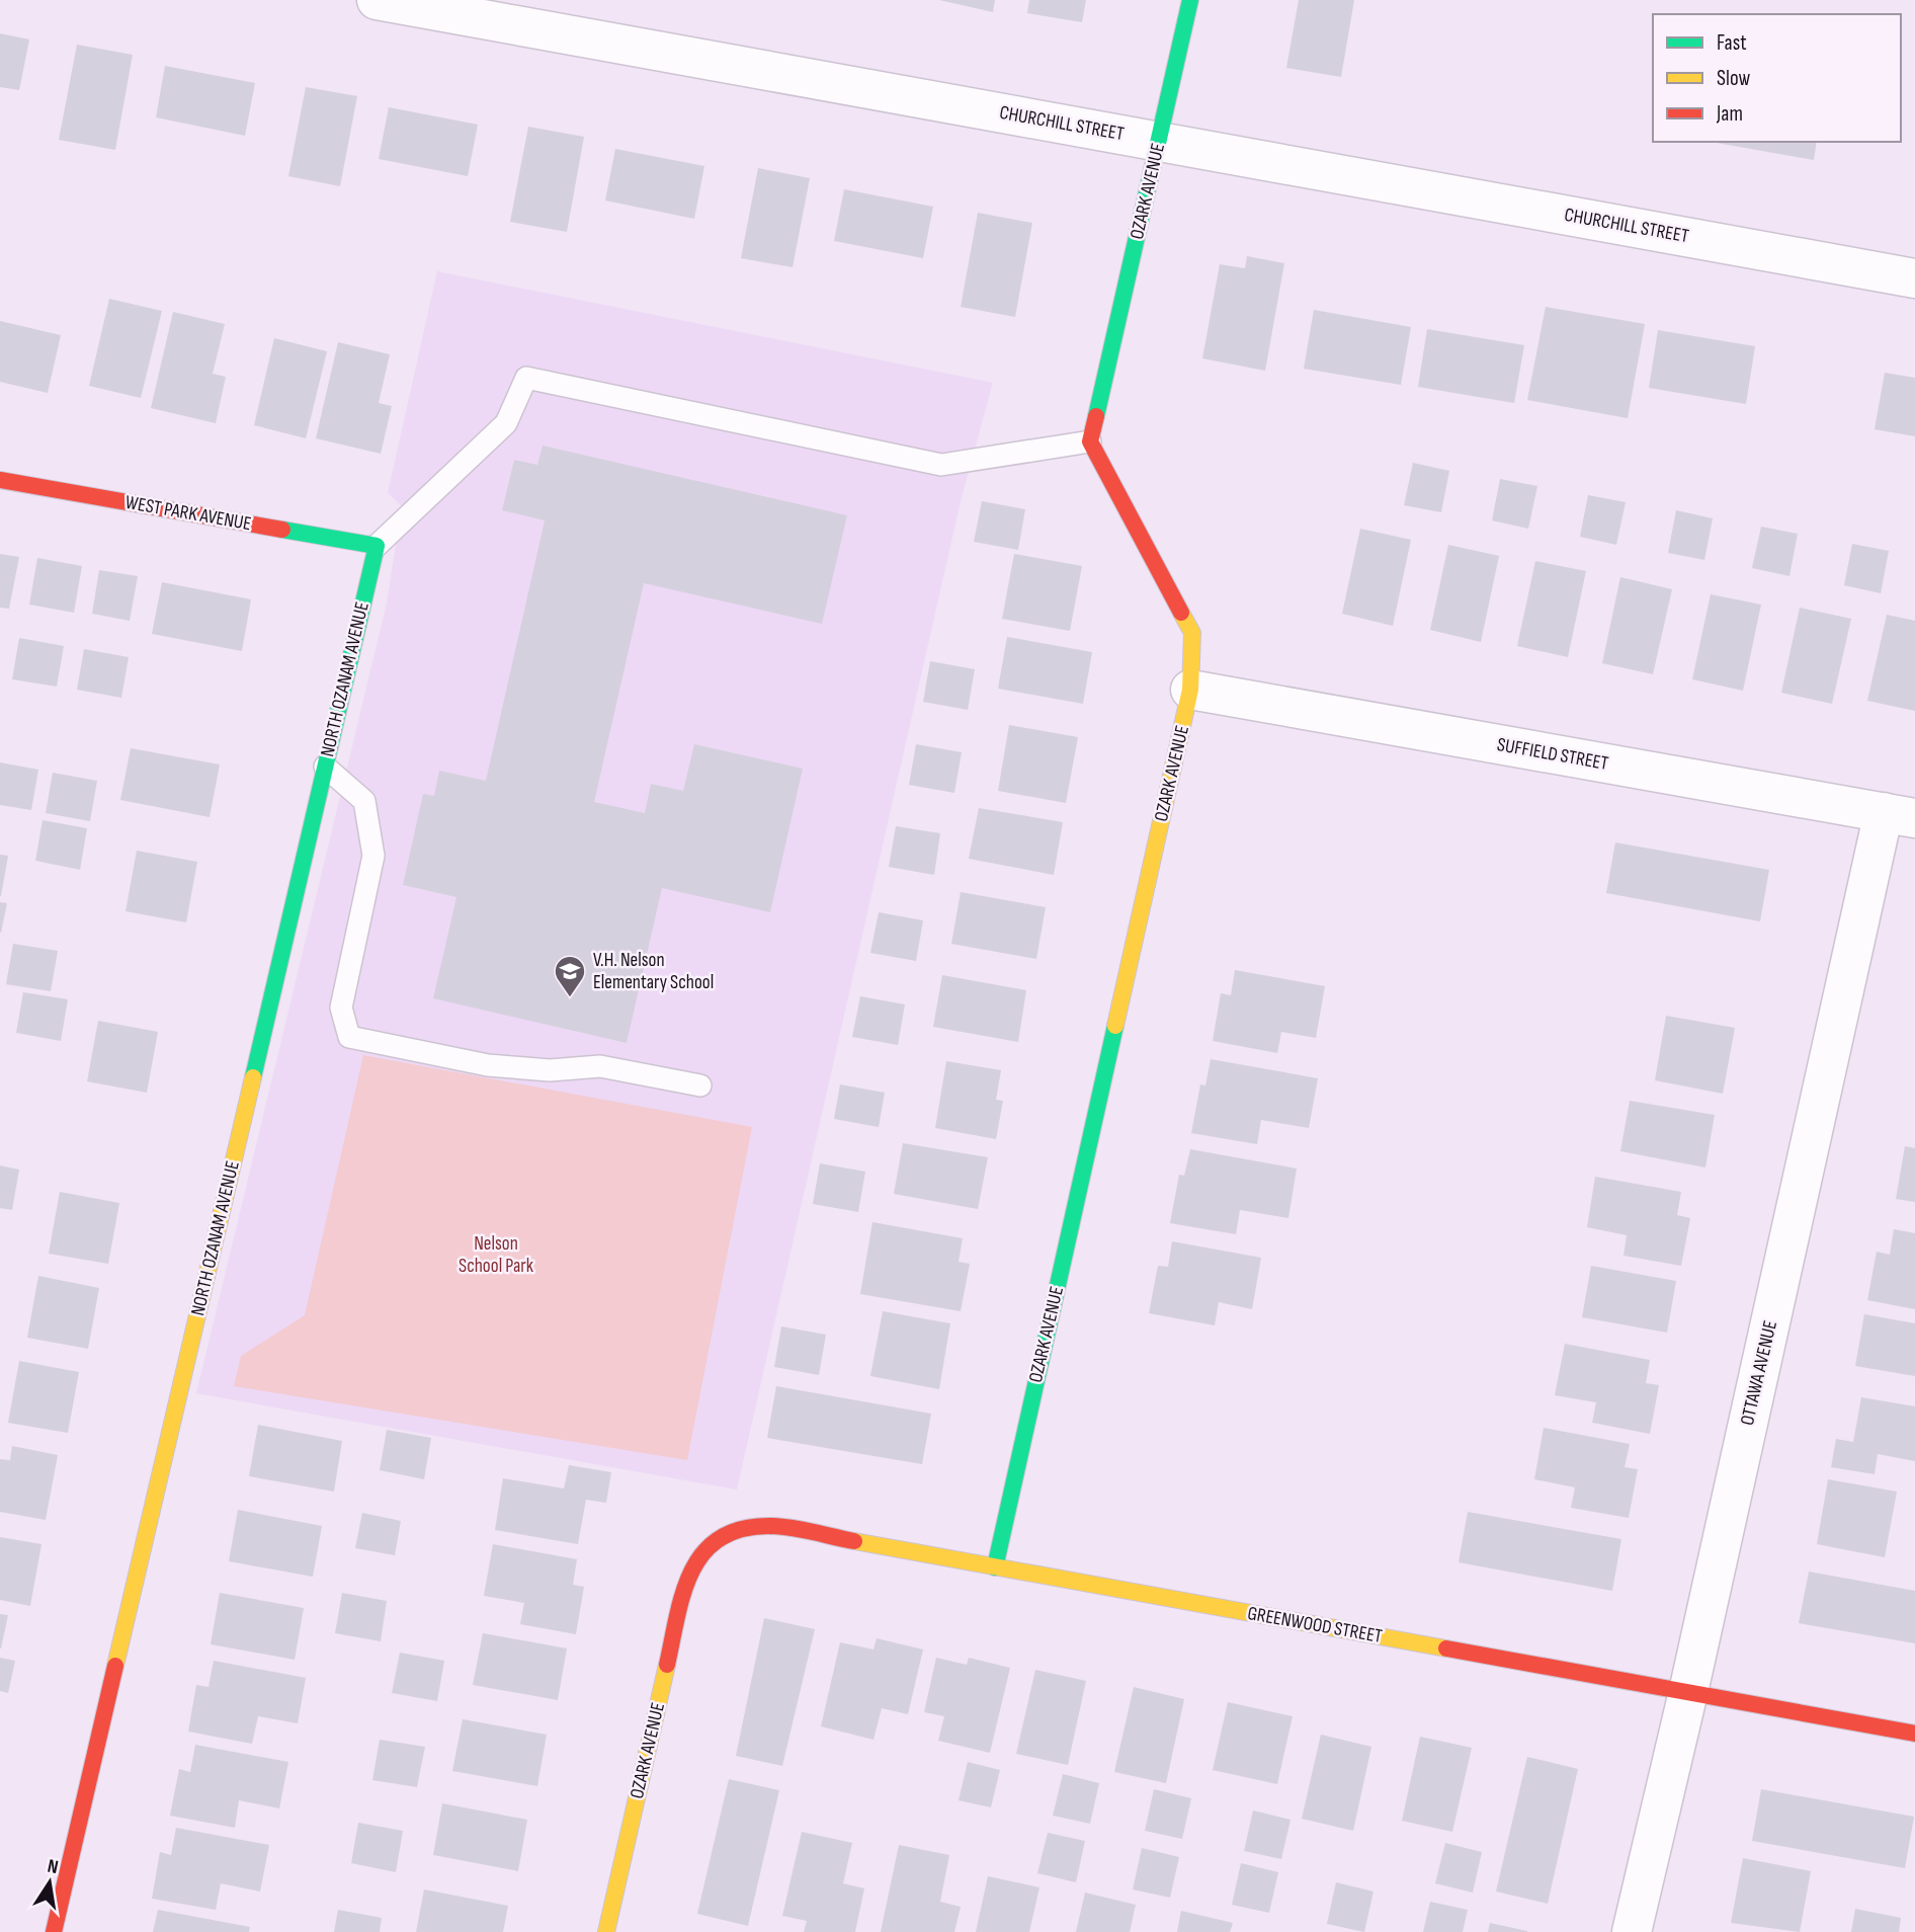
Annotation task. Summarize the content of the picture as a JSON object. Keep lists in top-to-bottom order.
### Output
{
  "streets": {
    "street": [
      "CHURCHILL STREET",
      "OZARK AVENUE",
      "WEST PARK AVENUE",
      "NORTH OZANAM AVENUE",
      "SUFFIELD STREET",
      "OTTAWA AVENUE",
      "GREENWOOD STREET"
    ]
  },
  "crossings": [
    ["CHURCHILL STREET", "OZARK AVENUE"],
    ["OZARK AVENUE", "SUFFIELD STREET"],
    ["OZARK AVENUE", "GREENWOOD STREET"],
    ["WEST PARK AVENUE", "NORTH OZANAM AVENUE"],
    ["SUFFIELD STREET", "OTTAWA AVENUE"],
    ["OTTAWA AVENUE", "GREENWOOD STREET"]
  ],
  "parks": ["Nelson School Park"],
  "places": {
    "school or university": ["V.H. Nelson Elementary School"]
  },
  "legend": ["Fast", "Slow", "Jam"],
  "north": "top"
}
